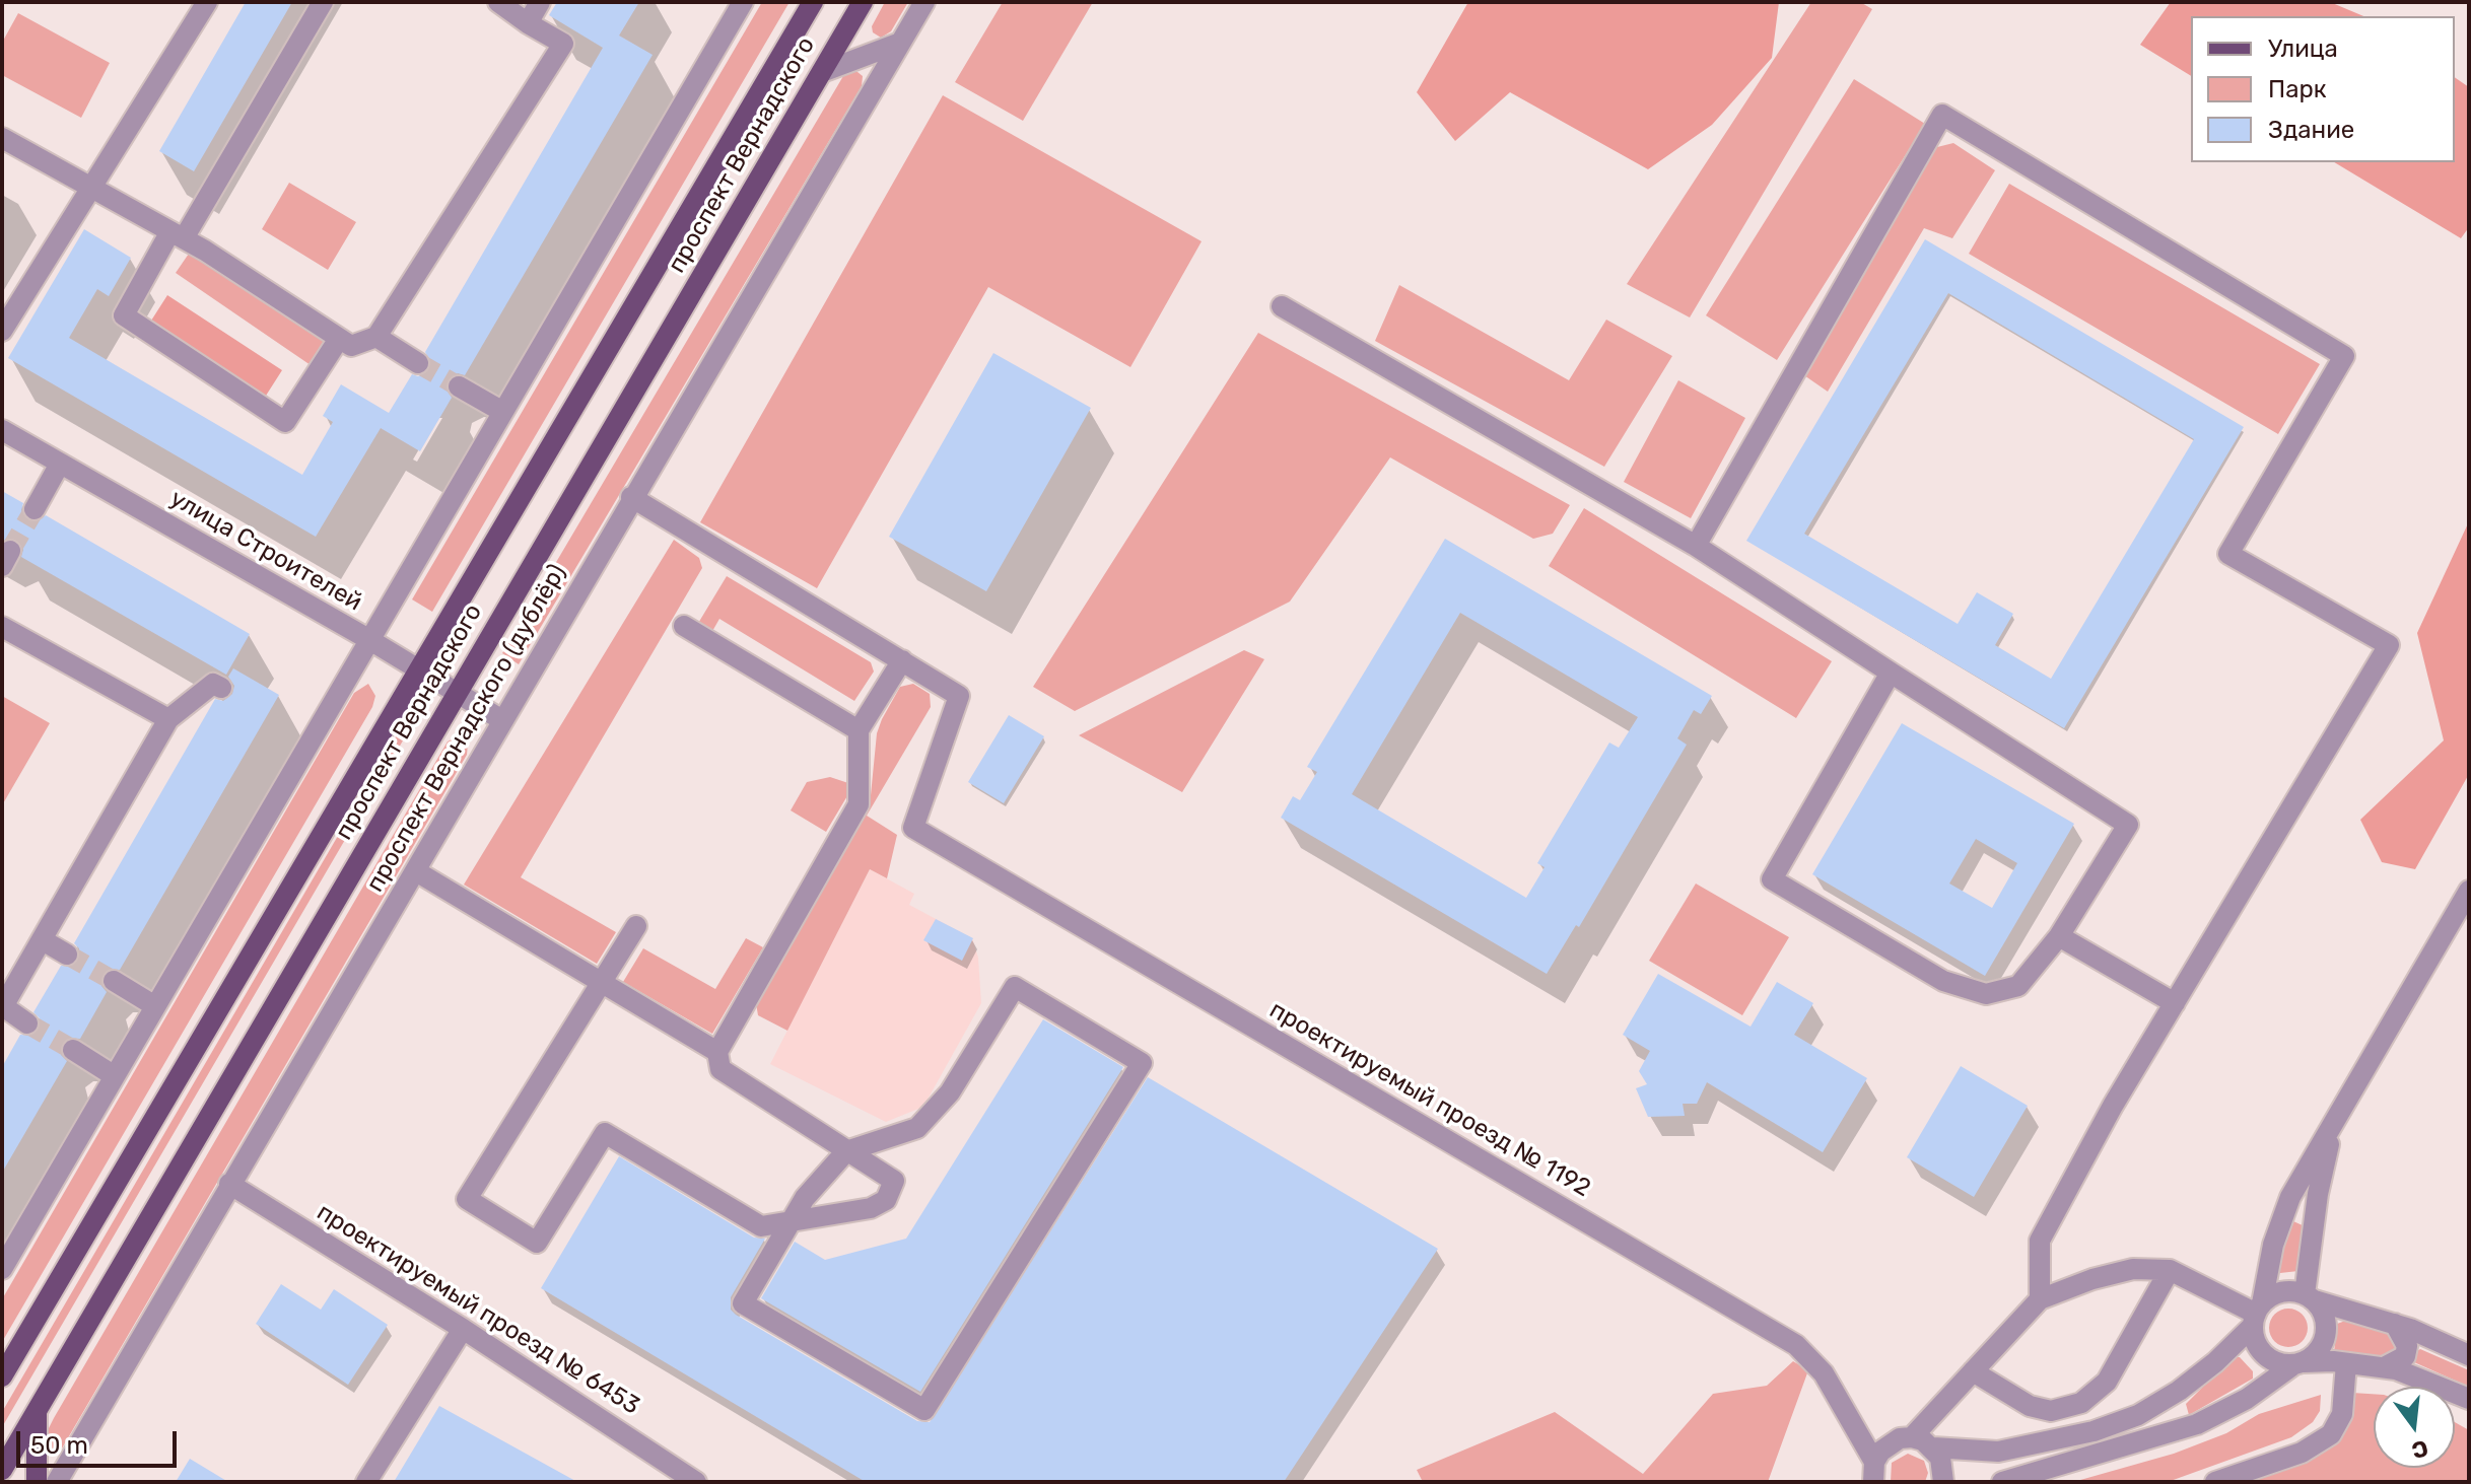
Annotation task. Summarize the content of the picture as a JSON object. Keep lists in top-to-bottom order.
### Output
{
  "streets": {
    "main road": ["проспект Вернадского"],
    "street": [
      "улица Строителей",
      "проспект Вернадского (дублёр)",
      "проектируемый проезд № 1192",
      "проектируемый проезд № 6453"
    ]
  },
  "crossings": [
    ["проспект Вернадского", "улица Строителей"],
    ["улица Строителей", "проспект Вернадского (дублёр)"],
    ["проспект Вернадского (дублёр)", "проектируемый проезд № 6453"]
  ],
  "legend": ["Улица", "Парк", "Здание"],
  "scale_bar": "50 m",
  "north": "bottom"
}
